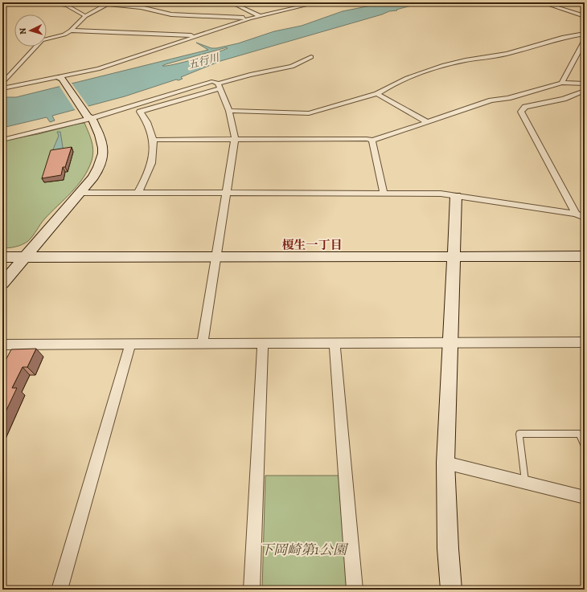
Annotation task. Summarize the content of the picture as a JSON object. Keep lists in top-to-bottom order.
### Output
{
  "districts": ["榎生一丁目"],
  "water": ["五行川"],
  "parks": ["下岡崎第1公園"],
  "north": "left"
}
